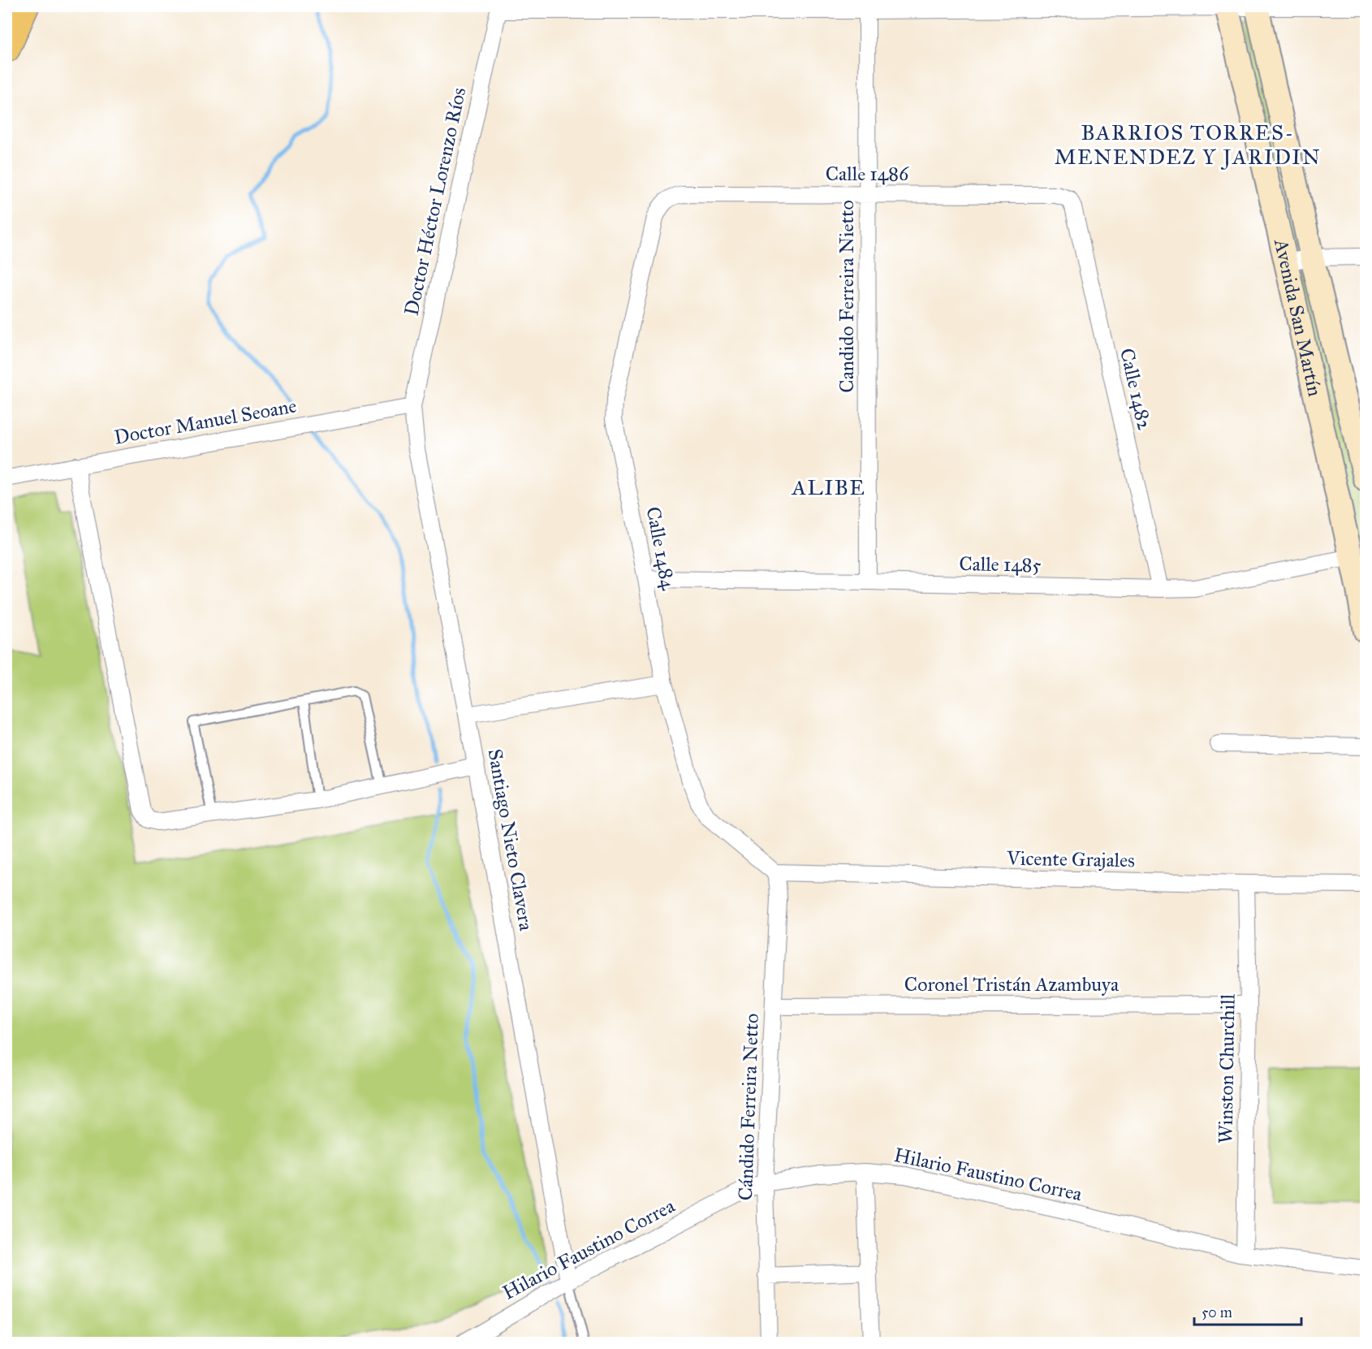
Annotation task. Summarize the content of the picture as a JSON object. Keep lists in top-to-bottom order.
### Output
{
  "streets": {
    "street": [
      "Calle 1486",
      "Doctor Héctor Lorenzo Ríos",
      "Candido Ferreira Nietto",
      "Avenida San Martín",
      "Calle 1482",
      "Doctor Manuel Seoane",
      "Calle 1484",
      "Calle 1485",
      "Santiago Nieto Clavera",
      "Vicente Grajales",
      "Coronel Tristán Azambuya",
      "Winston Churchill",
      "Cándido Ferreira Netto",
      "Hilario Faustino Correa"
    ]
  },
  "crossings": [
    ["Calle 1486", "Candido Ferreira Nietto"],
    ["Calle 1486", "Calle 1482"],
    ["Calle 1486", "Calle 1484"],
    ["Doctor Héctor Lorenzo Ríos", "Doctor Manuel Seoane"],
    ["Doctor Héctor Lorenzo Ríos", "Santiago Nieto Clavera"],
    ["Candido Ferreira Nietto", "Calle 1485"],
    ["Avenida San Martín", "Calle 1485"],
    ["Calle 1482", "Calle 1485"],
    ["Doctor Manuel Seoane", "Santiago Nieto Clavera"],
    ["Calle 1484", "Calle 1485"],
    ["Calle 1484", "Vicente Grajales"],
    ["Calle 1484", "Cándido Ferreira Netto"],
    ["Santiago Nieto Clavera", "Hilario Faustino Correa"],
    ["Vicente Grajales", "Winston Churchill"],
    ["Vicente Grajales", "Cándido Ferreira Netto"],
    ["Coronel Tristán Azambuya", "Winston Churchill"],
    ["Coronel Tristán Azambuya", "Cándido Ferreira Netto"],
    ["Winston Churchill", "Hilario Faustino Correa"],
    ["Cándido Ferreira Netto", "Hilario Faustino Correa"]
  ],
  "districts": ["BARRIOS TORRES- MENENDEZ Y JARIDIN", "ALIBE"],
  "scale_bar": "50 m"
}
